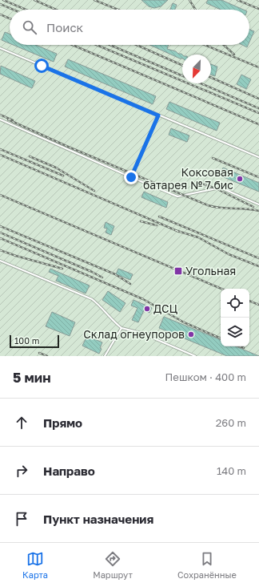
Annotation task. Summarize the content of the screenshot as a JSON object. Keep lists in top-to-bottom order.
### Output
{
  "places": {
    "other": ["Коксовая батарея № 7 бис", "ДСЦ", "Склад огнеупоров"],
    "transit": ["Угольная"]
  },
  "scale_bar": "100 m",
  "north": "bottom left",
  "page": {
    "search": "Поиск",
    "scale": "100 m",
    "heading": ["5 мин", "Пешком · 400 m"],
    "list": [
      ["Прямо", "260 m"],
      ["Направо", "140 m"],
      "Пункт назначения"
    ],
    "nav": ["Карта", "Маршрут", "Сохранённые"]
  }
}
